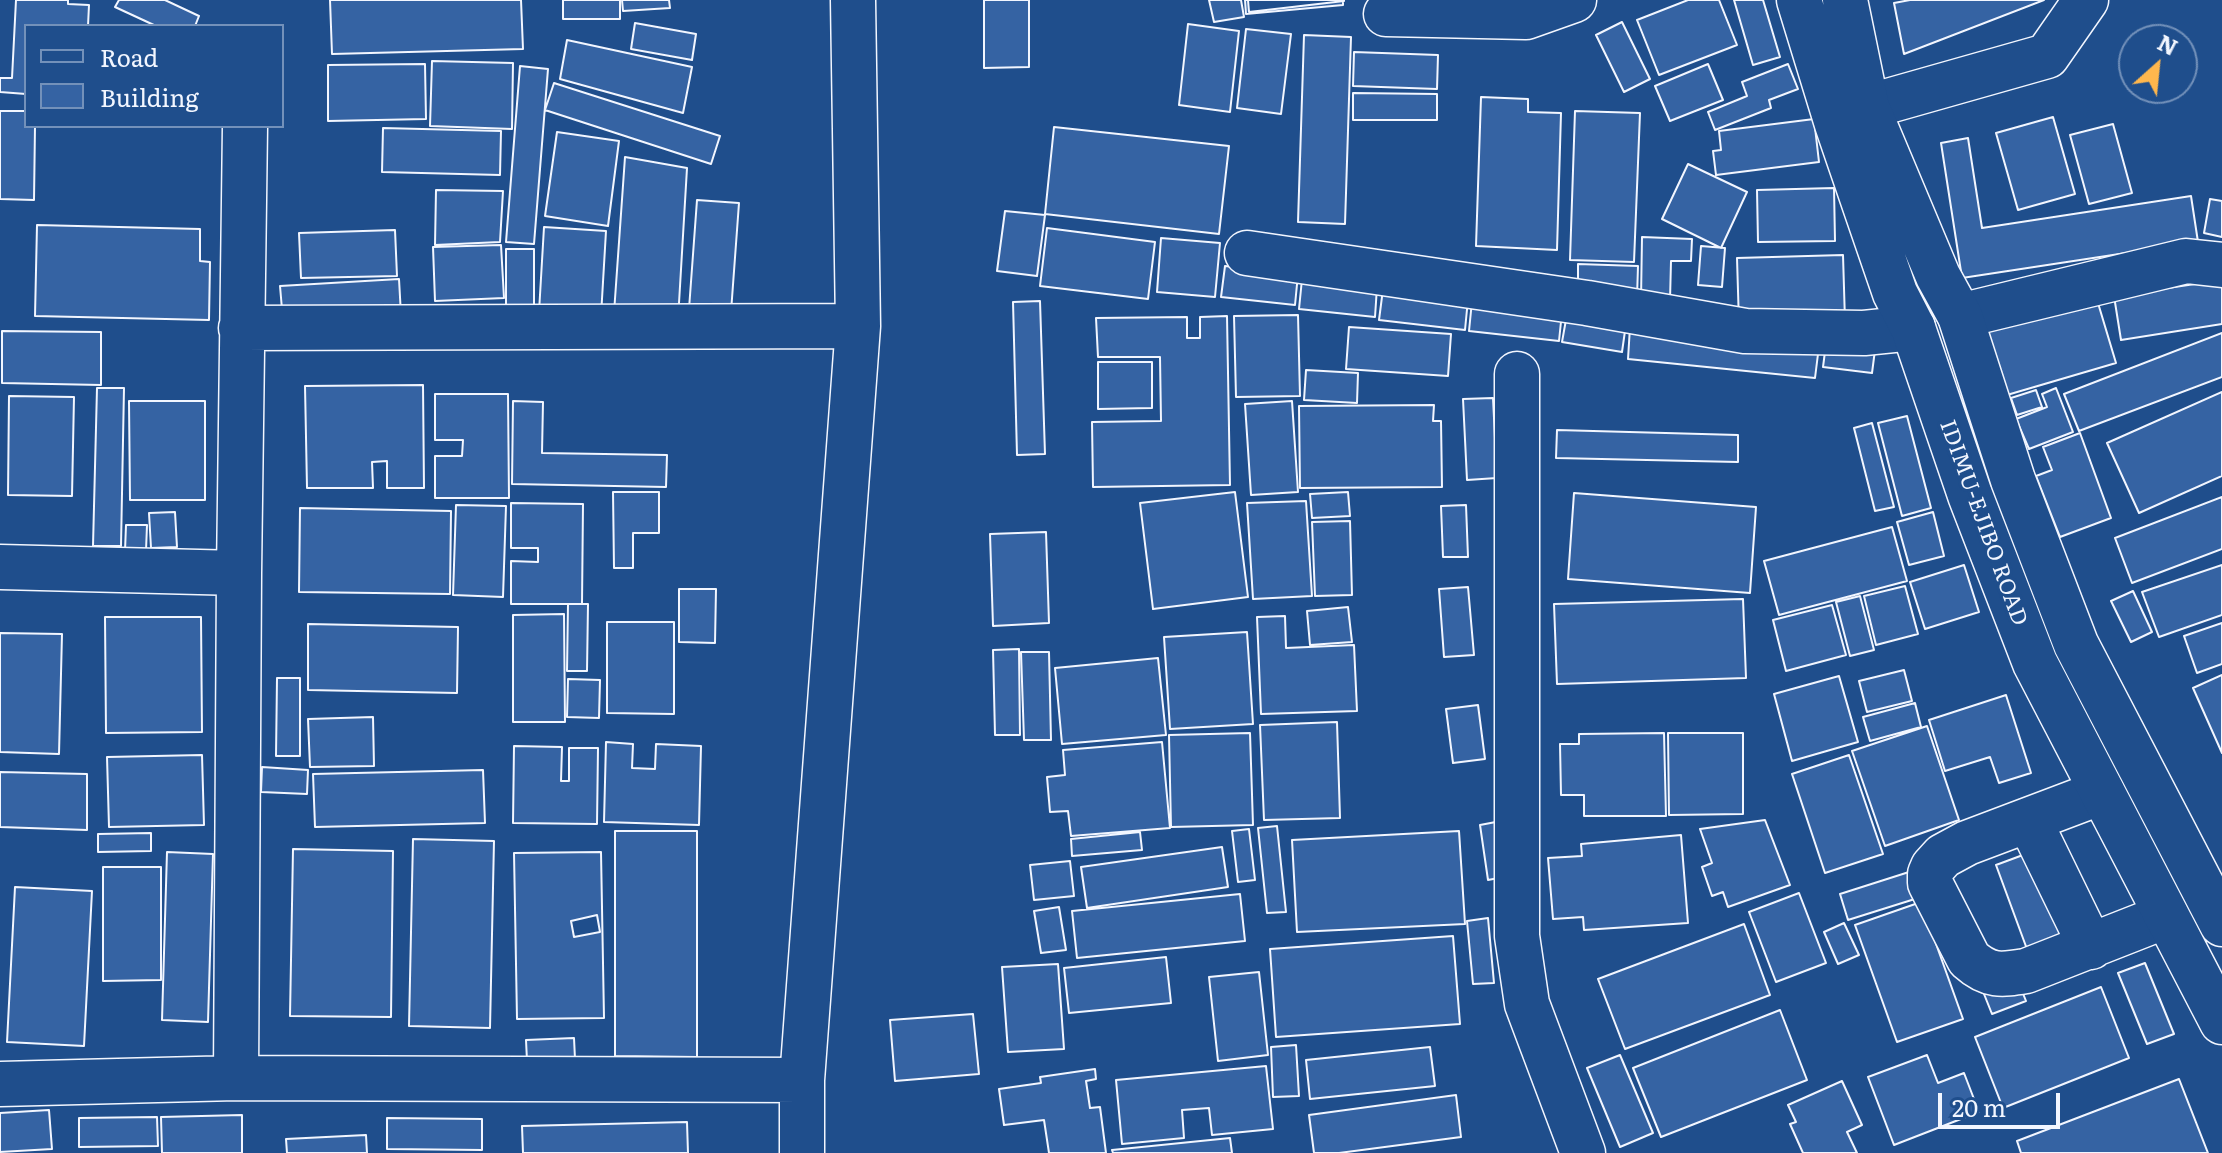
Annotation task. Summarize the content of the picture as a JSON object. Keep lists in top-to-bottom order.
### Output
{
  "streets": {
    "street": ["IDIMU-EJIBO ROAD"]
  },
  "legend": ["Road", "Building"],
  "scale_bar": "20 m",
  "north": "top right"
}
